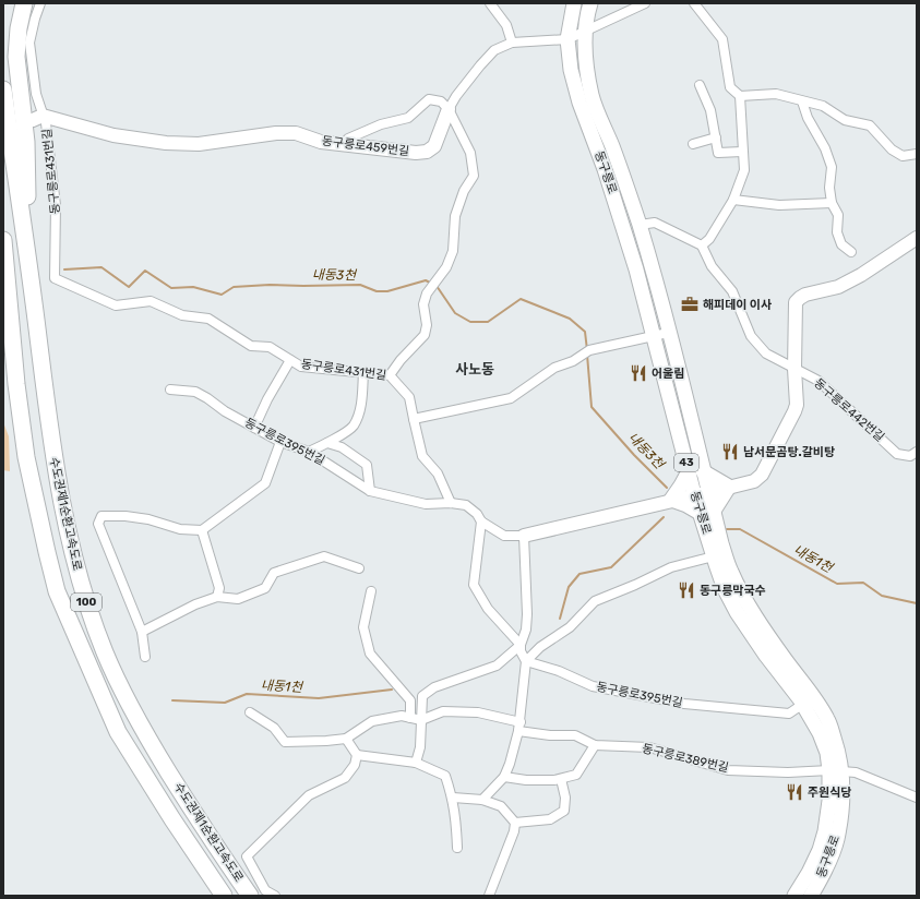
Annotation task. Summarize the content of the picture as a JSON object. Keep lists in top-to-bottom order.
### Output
{
  "streets": {
    "highway": ["수도권제1순환고속도로", "100"],
    "main road": ["동구릉로", "43"],
    "street": [
      "동구릉로459번길",
      "동구릉로431번길",
      "동구릉로442번길",
      "동구릉로395번길",
      "동구릉로389번길"
    ]
  },
  "crossings": [
    ["동구릉로459번길", "동구릉로431번길"],
    ["동구릉로459번길", "동구릉로"],
    ["동구릉로431번길", "동구릉로395번길"],
    ["동구릉로", "동구릉로395번길"],
    ["동구릉로", "동구릉로389번길"]
  ],
  "districts": ["사노동"],
  "water": ["내동3천", "내동1천"],
  "places": {
    "office": ["해피데이 이사"],
    "restaurant": [
      "어울림",
      "남서문곰탕.갈비탕",
      "동구릉막국수",
      "주원식당"
    ]
  }
}
